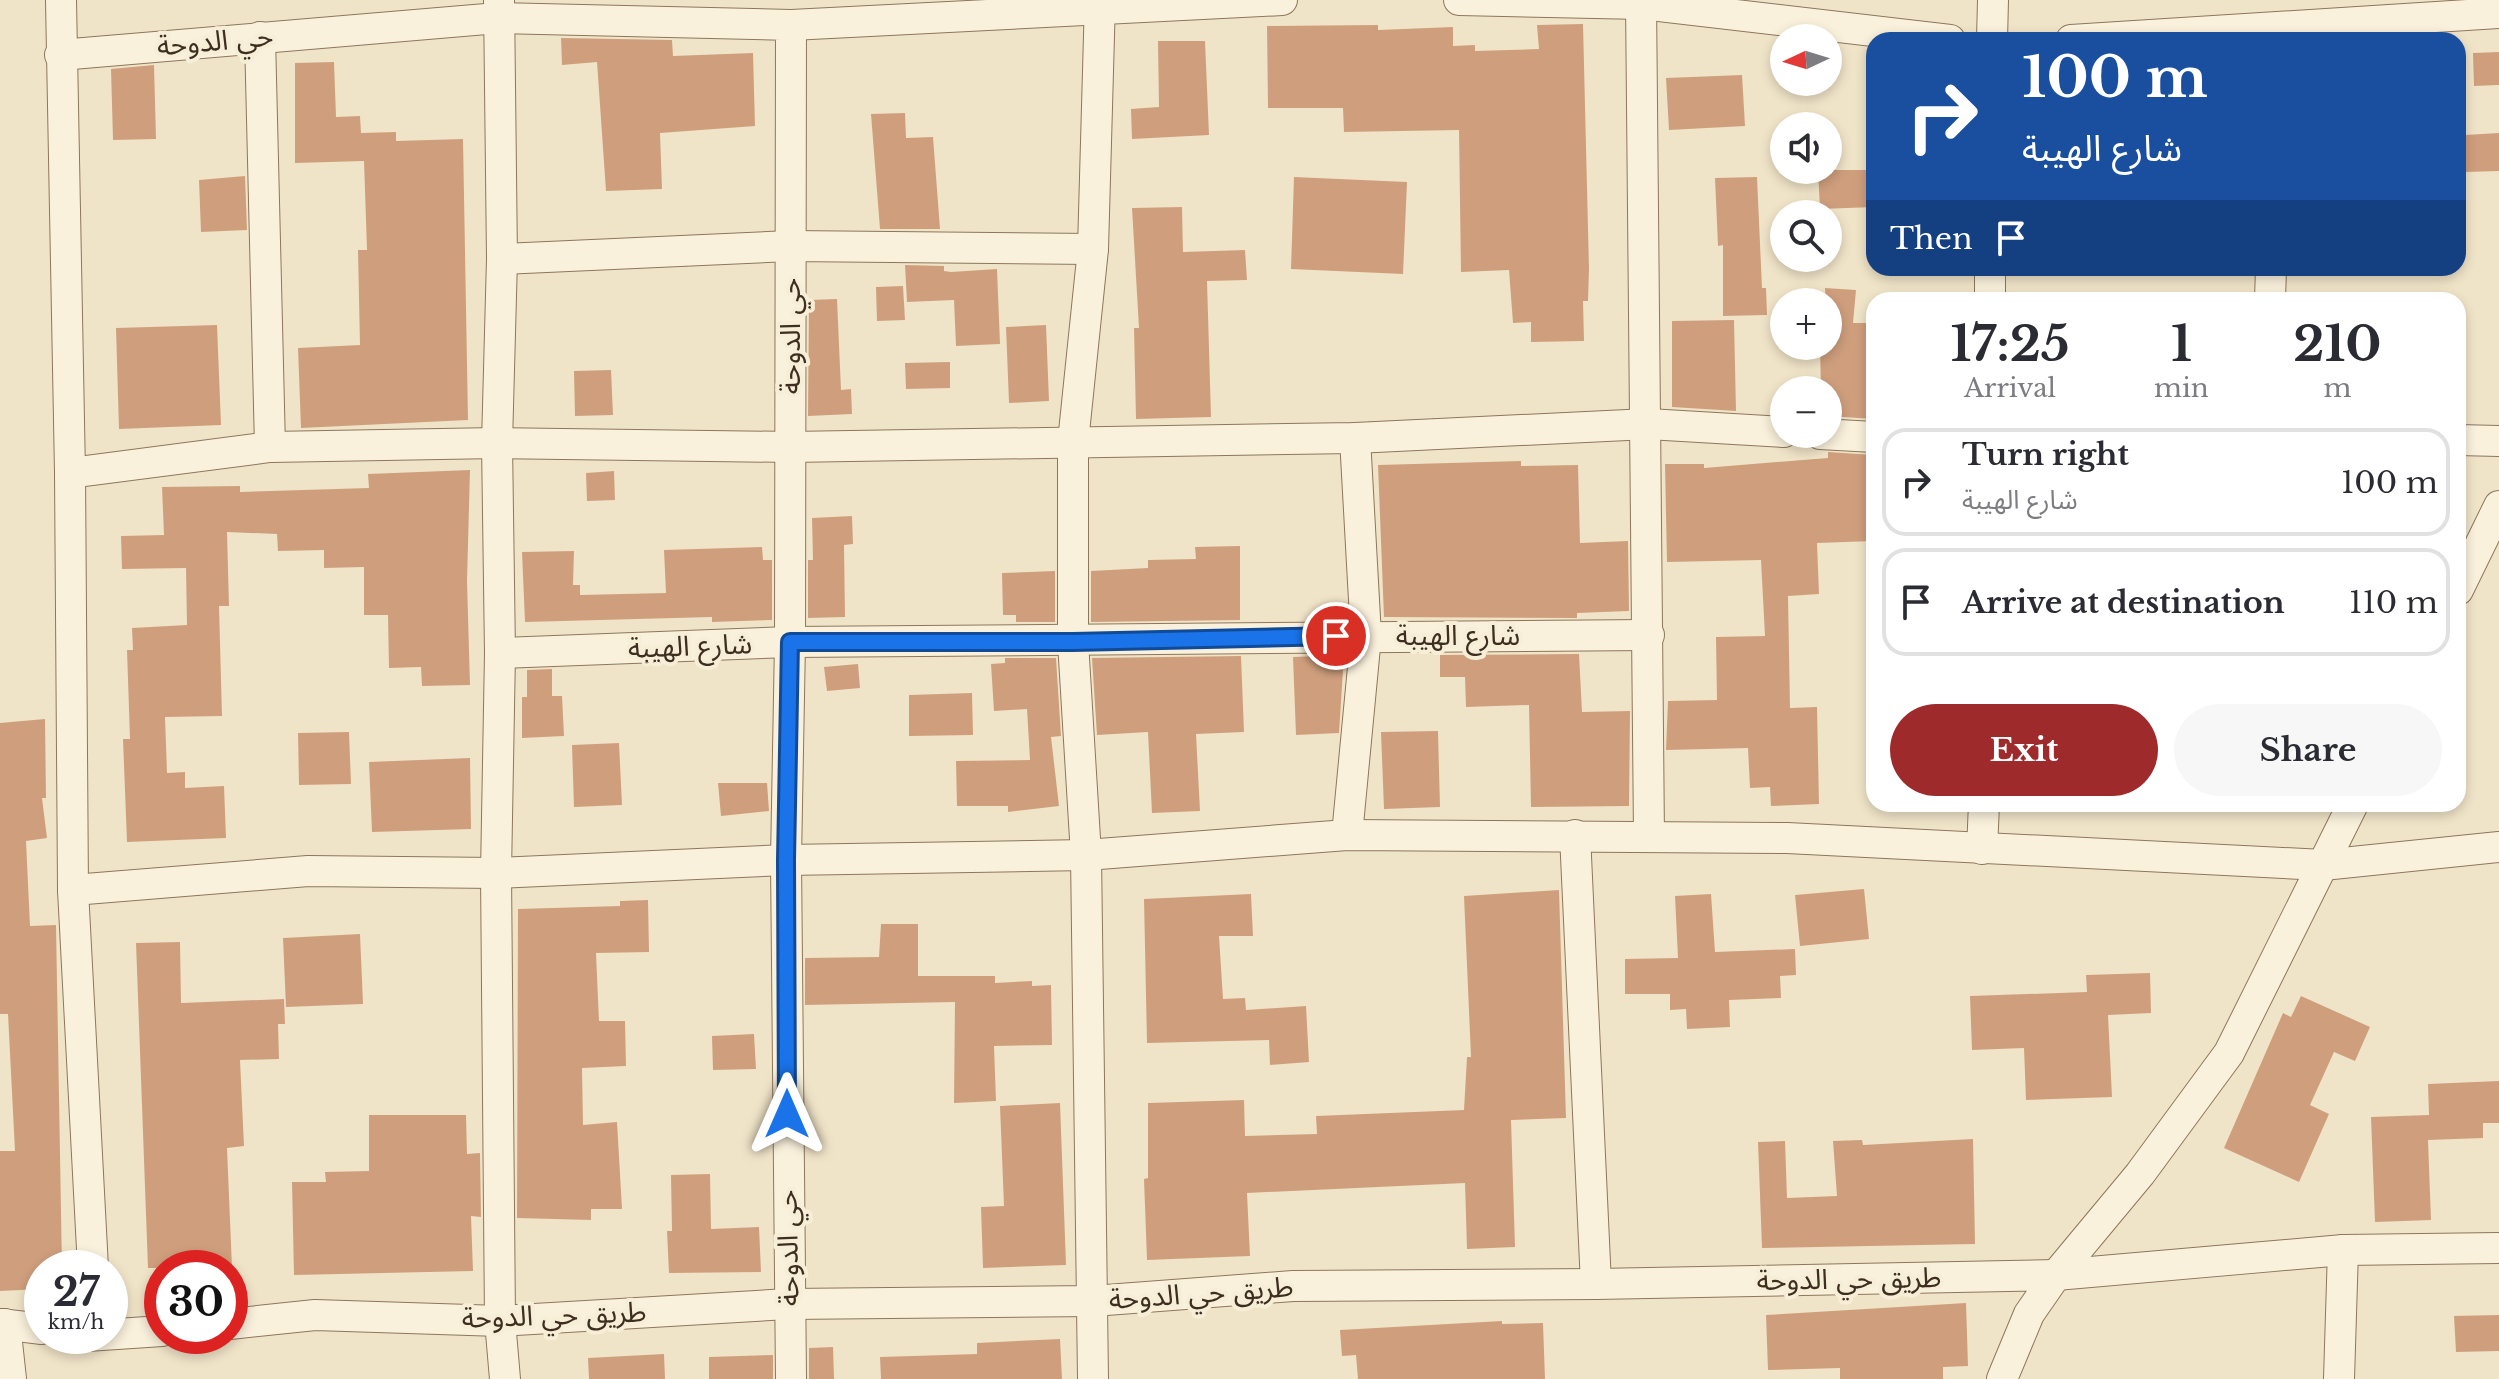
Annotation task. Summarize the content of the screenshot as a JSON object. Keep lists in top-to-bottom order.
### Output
{
  "streets": {
    "street": ["حي الدوحة", "شارع الهيبة", "طريق حي الدوحة"]
  },
  "crossings": [
    ["حي الدوحة", "شارع الهيبة"],
    ["حي الدوحة", "طريق حي الدوحة"]
  ],
  "north": "left",
  "page": {
    "map_buttons": ["+", "−"],
    "turn": ["100 m", "شارع الهيبة"],
    "then": "Then",
    "eta": [
      "17:25",
      "Arrival",
      "1",
      "min",
      "210",
      "m"
    ],
    "list": [
      {
        "name": "Turn right",
        "note": "شارع الهيبة",
        "value": "100 m"
      },
      {
        "name": "Arrive at destination",
        "value": "110 m"
      }
    ],
    "buttons": ["Exit", "Share"],
    "speed": "27 km/h",
    "limit": "30"
  }
}
